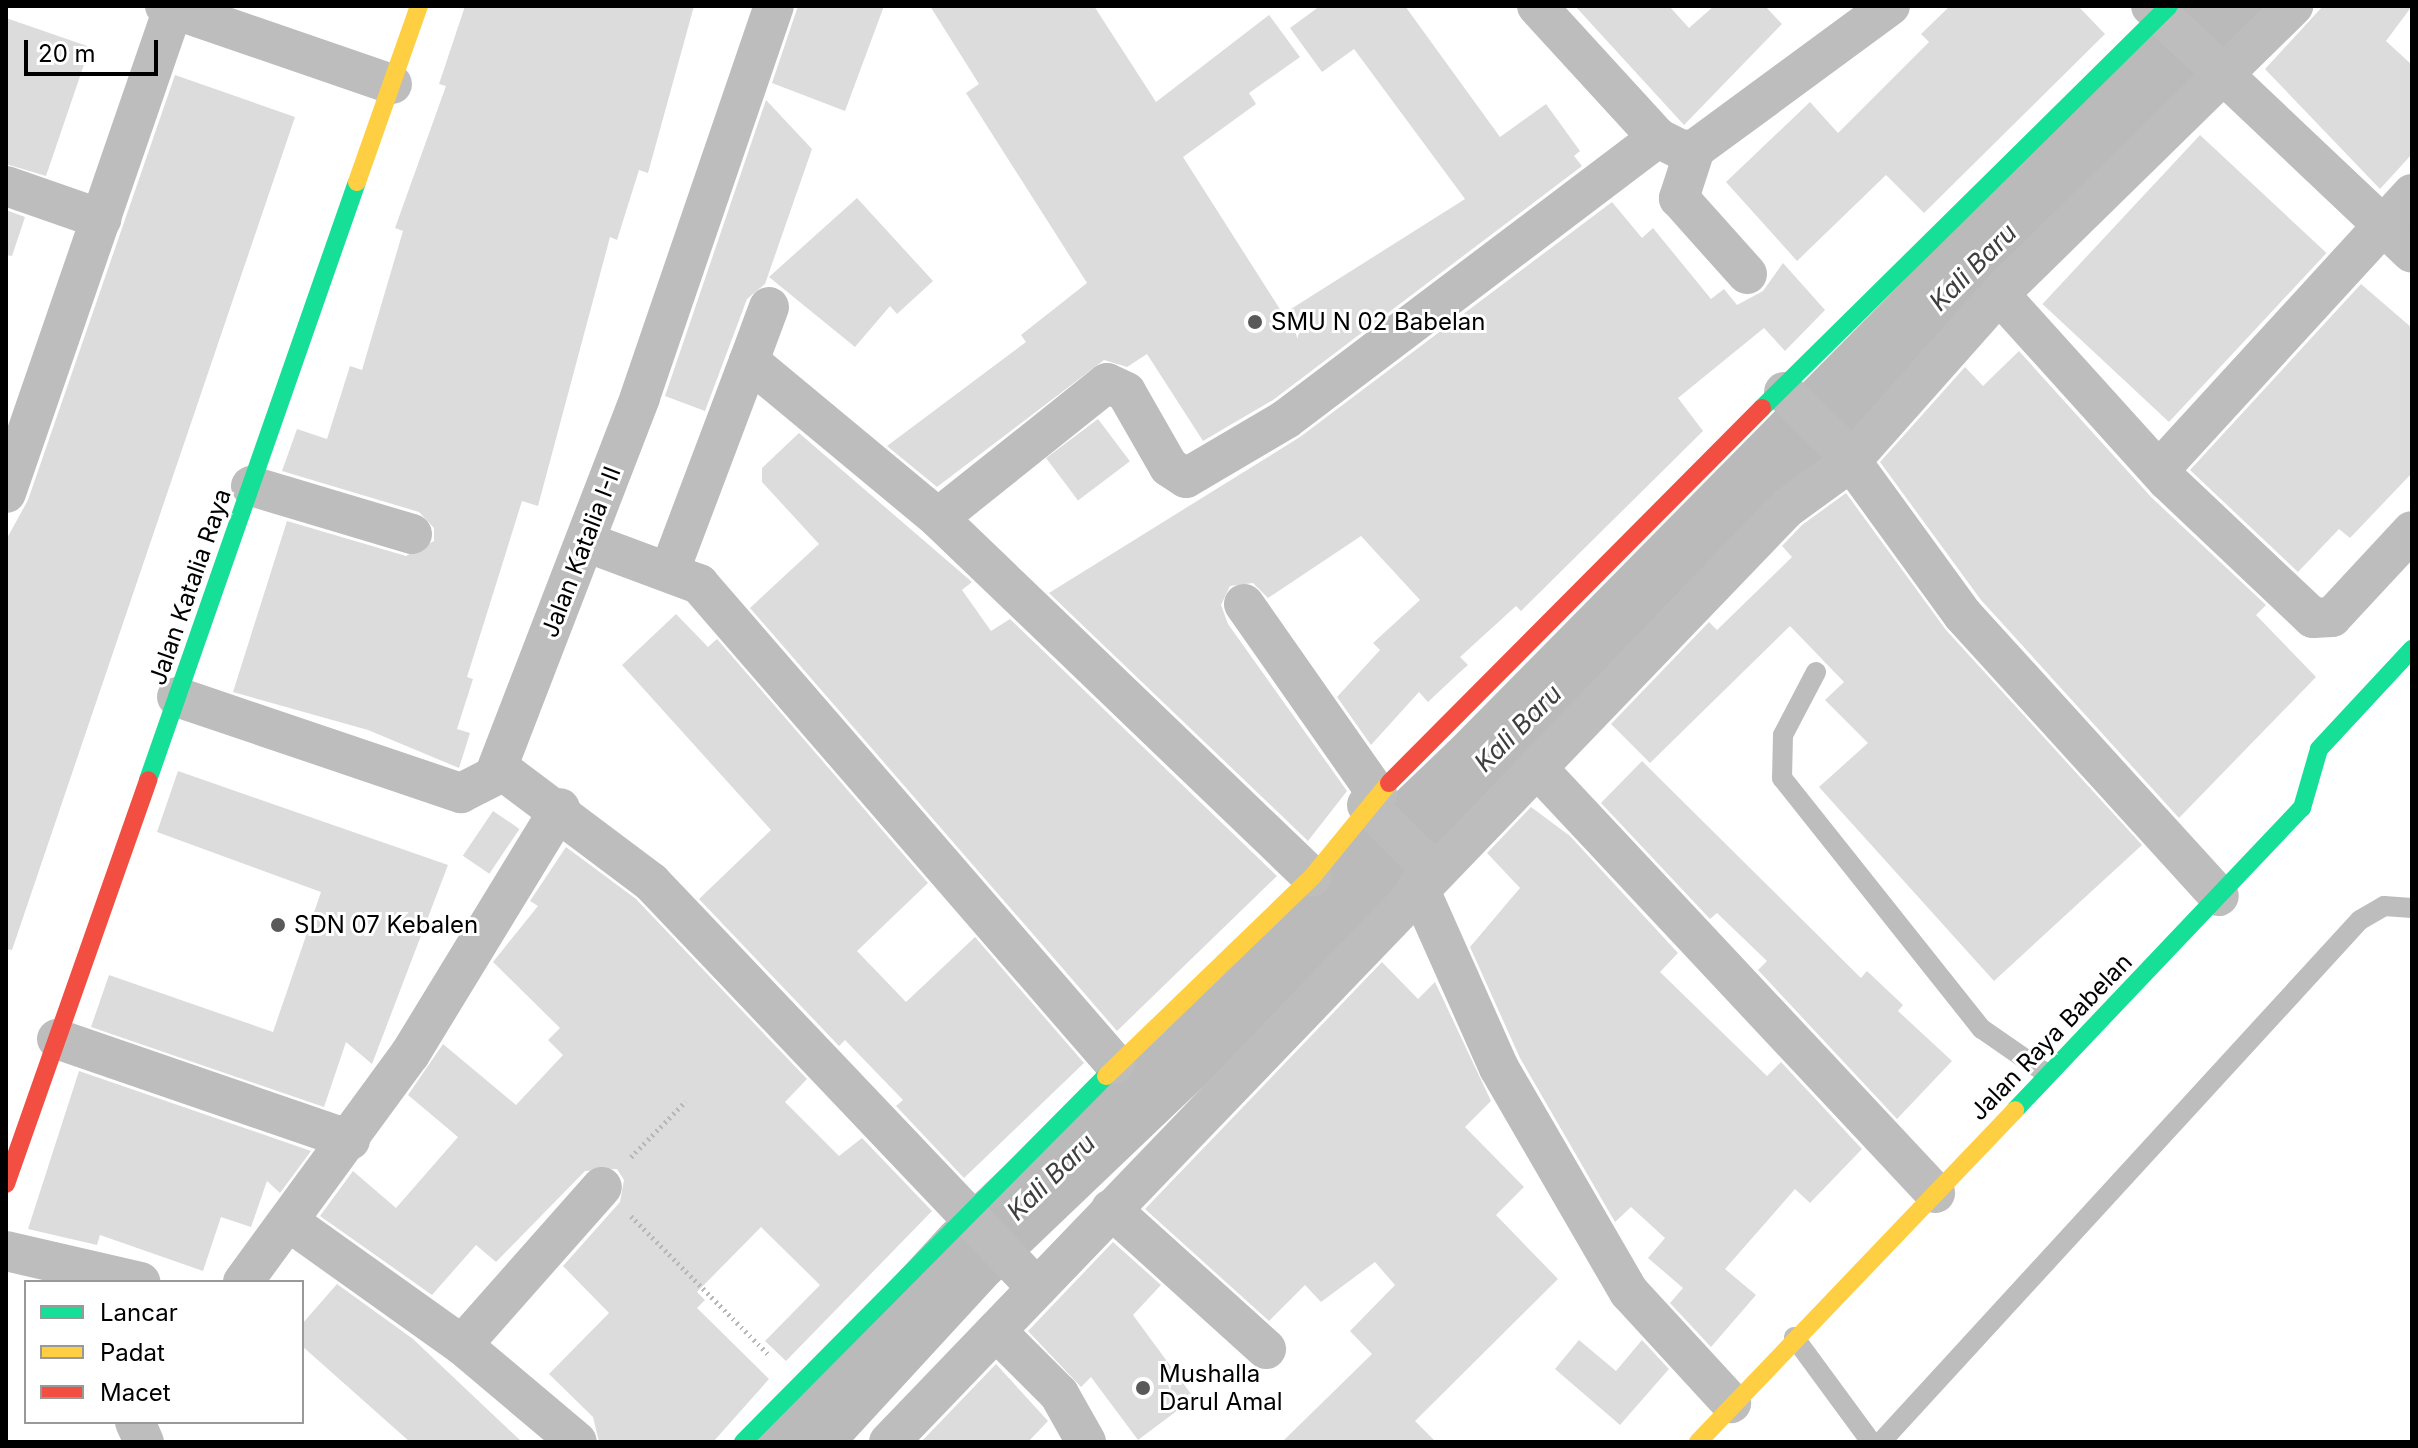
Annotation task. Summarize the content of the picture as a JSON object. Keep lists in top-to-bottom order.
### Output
{
  "streets": {
    "street": ["Jalan Katalia I-II", "Jalan Katalia Raya", "Jalan Raya Babelan"]
  },
  "water": ["Kali Baru"],
  "places": ["SMU N 02 Babelan", "SDN 07 Kebalen", "Mushalla Darul Amal"],
  "legend": ["Lancar", "Padat", "Macet"],
  "scale_bar": "20 m"
}
